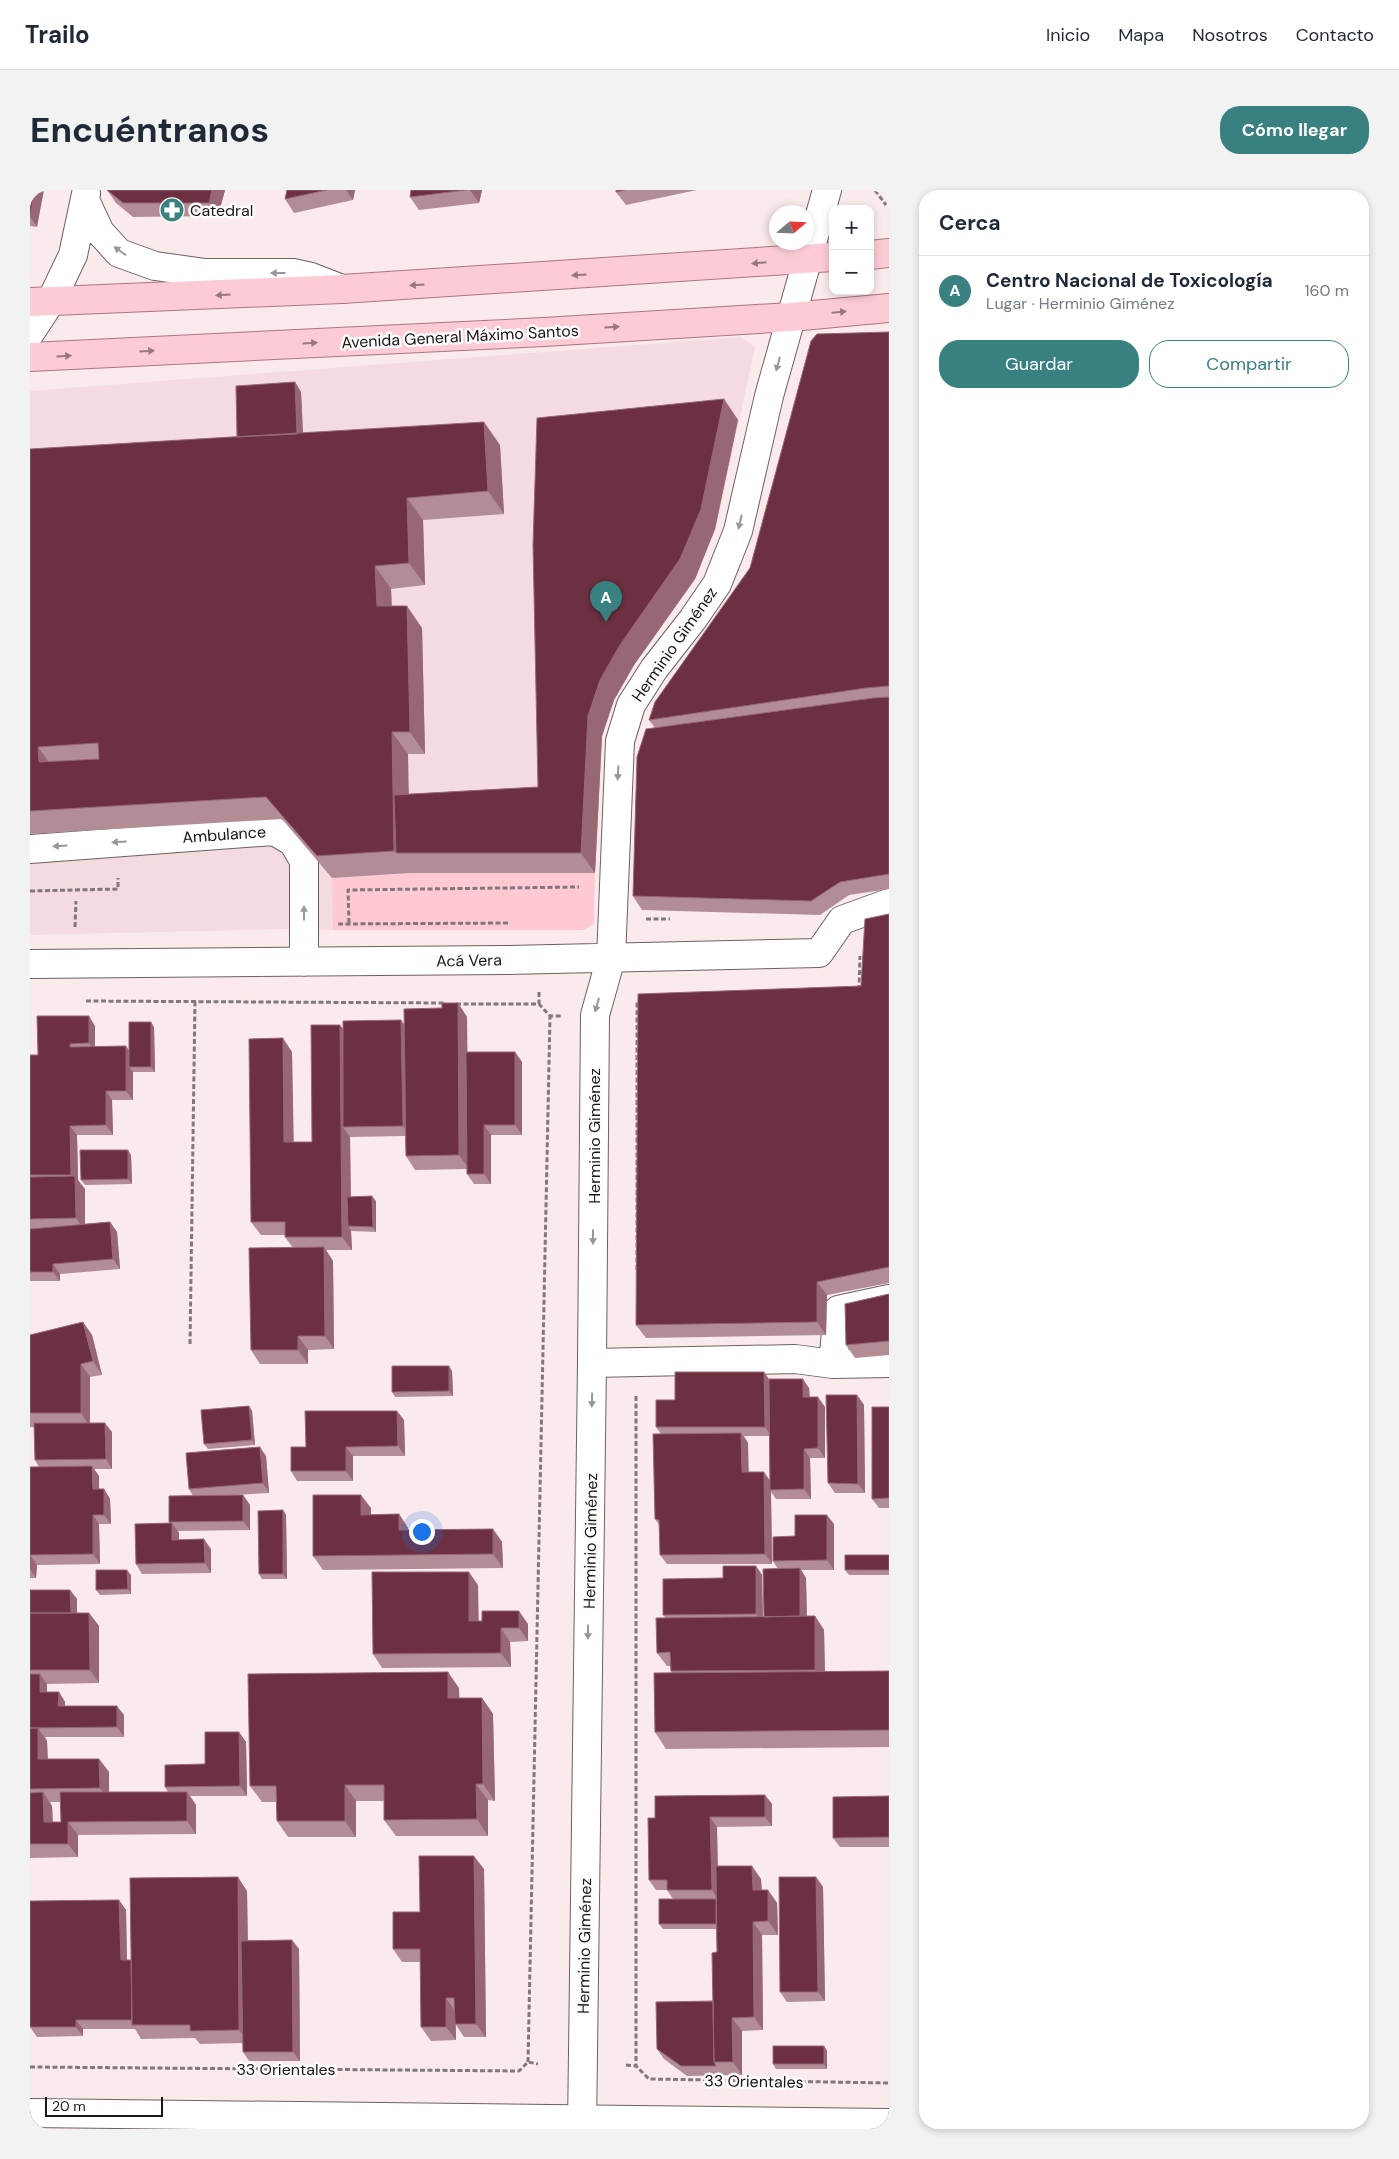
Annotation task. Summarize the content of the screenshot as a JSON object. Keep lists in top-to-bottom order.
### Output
{
  "streets": {
    "main road": ["Avenida General Máximo Santos"],
    "street": ["Herminio Giménez", "Ambulance", "Acá Vera"],
    "path": ["33 Orientales"]
  },
  "crossings": [
    ["Avenida General Máximo Santos", "Herminio Giménez"],
    ["Herminio Giménez", "Acá Vera"],
    ["Ambulance", "Acá Vera"]
  ],
  "one_way": ["Herminio Giménez"],
  "places": {
    "pharmacy": ["Catedral"]
  },
  "scale_bar": "20 m",
  "north": "right",
  "page": {
    "header": "Trailo",
    "nav": [
      "Inicio",
      "Mapa",
      "Nosotros",
      "Contacto"
    ],
    "buttons": [
      "Cómo llegar",
      ["Guardar", "Compartir"]
    ],
    "title": "Encuéntranos",
    "heading": "Cerca",
    "map_buttons": ["+", "−"],
    "list": [
      {
        "mark": "A",
        "name": "Centro Nacional de Toxicología",
        "note": "Lugar · Herminio Giménez",
        "value": "160 m"
      }
    ],
    "pins": "A",
    "scale": "20 m"
  }
}
